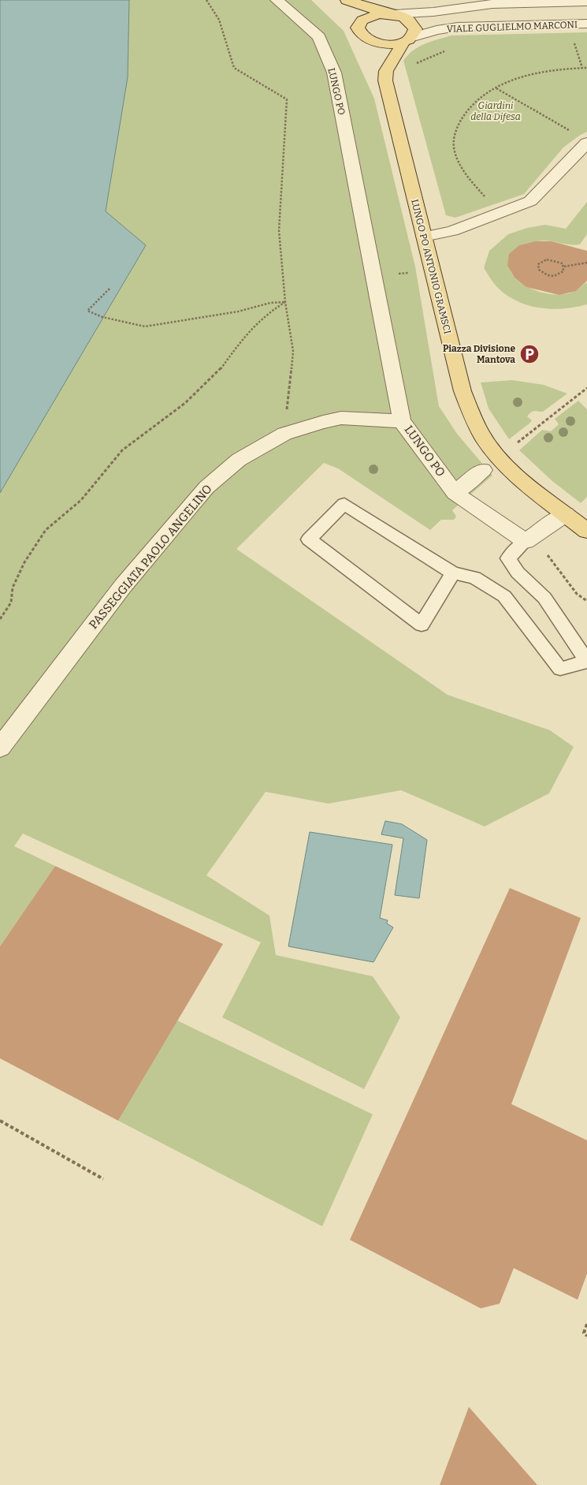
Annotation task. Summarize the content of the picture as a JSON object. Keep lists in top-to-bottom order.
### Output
{
  "streets": {
    "main road": ["LUNGO PO ANTONIO GRAMSCI"],
    "street": ["VIALE GUGLIELMO MARCONI", "LUNGO PO", "PASSEGGIATA PAOLO ANGELINO"]
  },
  "crossings": [
    ["LUNGO PO", "PASSEGGIATA PAOLO ANGELINO"]
  ],
  "parks": ["Giardini della Difesa"],
  "places": {
    "parking": ["Piazza Divisione Mantova"]
  }
}
